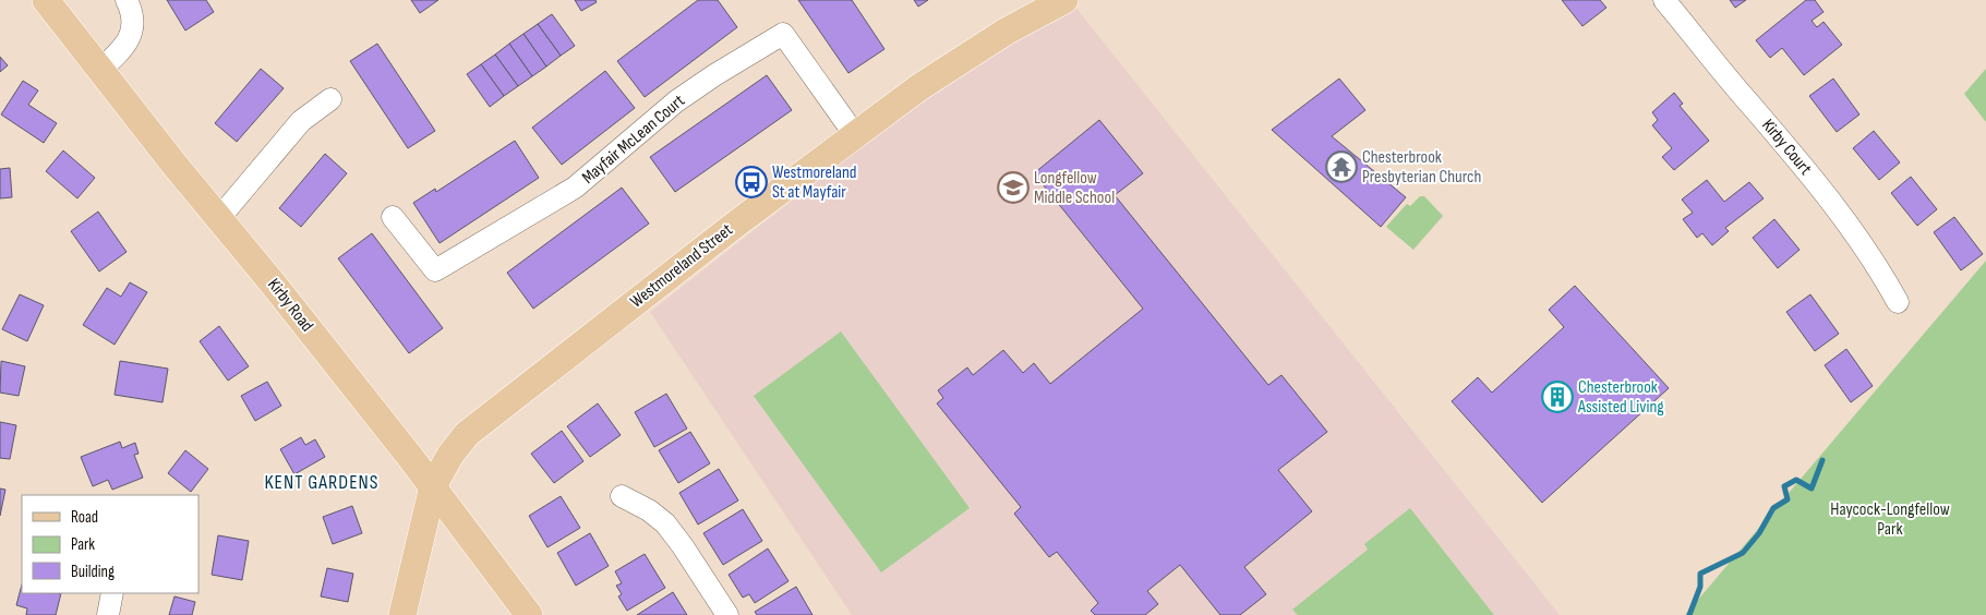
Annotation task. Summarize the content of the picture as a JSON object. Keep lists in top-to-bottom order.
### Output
{
  "streets": {
    "main road": ["Westmoreland Street", "Kirby Road"],
    "street": ["Mayfair McLean Court", "Kirby Court"]
  },
  "crossings": [
    ["Mayfair McLean Court", "Westmoreland Street"],
    ["Westmoreland Street", "Kirby Road"]
  ],
  "districts": ["KENT GARDENS"],
  "parks": ["Haycock-Longfellow Park"],
  "places": {
    "temple": ["Chesterbrook Presbyterian Church"],
    "bus stop": ["Westmoreland St at Mayfair"],
    "school or university": ["Longfellow Middle School"],
    "building": ["Chesterbrook Assisted Living"]
  },
  "legend": ["Road", "Park", "Building"]
}
